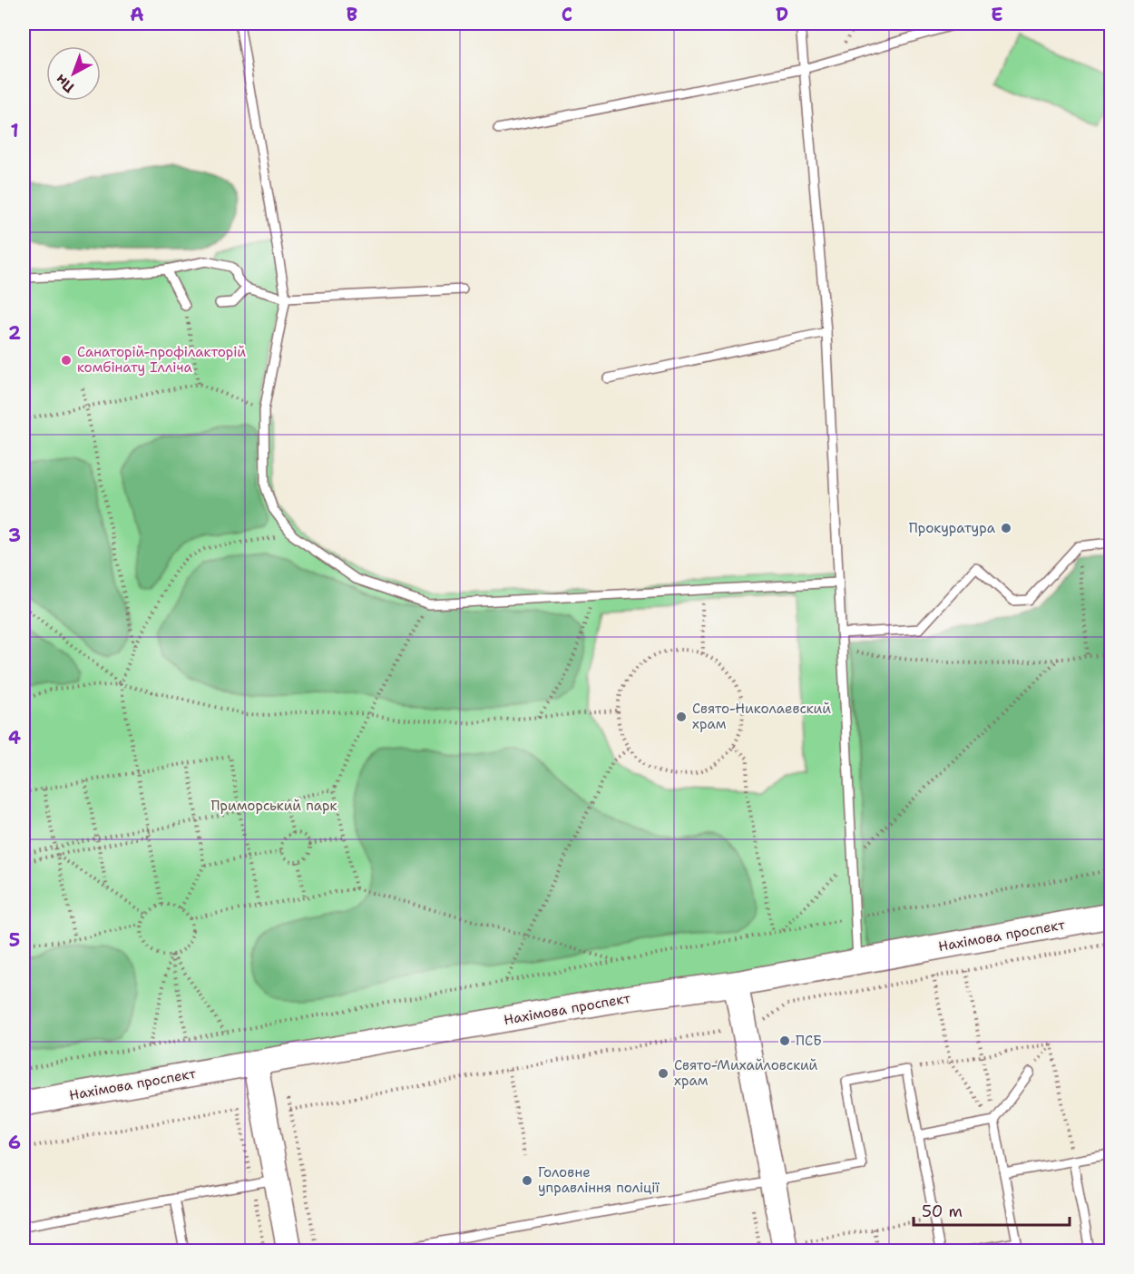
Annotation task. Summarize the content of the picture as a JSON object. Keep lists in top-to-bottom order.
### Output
{
  "streets": {
    "main road": ["Нахімова проспект"]
  },
  "parks": ["Приморський парк"],
  "places": [
    "Санаторій-профілакторій комбінату Ілліча",
    "Прокуратура",
    "Свято-Николаевский храм",
    "ПСБ",
    "Свято-Михайловский храм",
    "Головне управління поліції"
  ],
  "scale_bar": "50 m",
  "north": "bottom left",
  "grid": {
    "columns": [
      "A",
      "B",
      "C",
      "D",
      "E"
    ],
    "rows": [
      "1",
      "2",
      "3",
      "4",
      "5",
      "6"
    ]
  }
}
